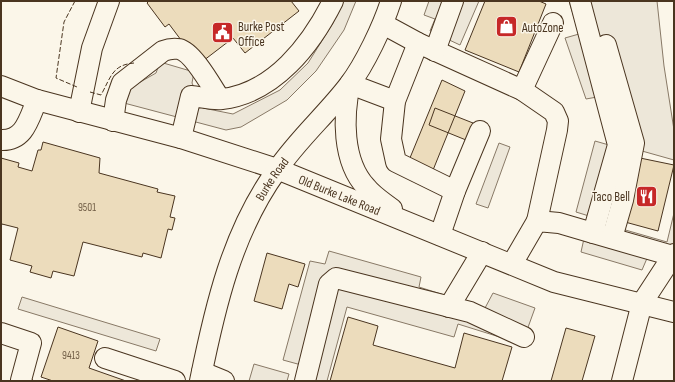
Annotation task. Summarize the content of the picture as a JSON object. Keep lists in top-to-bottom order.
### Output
{
  "streets": {
    "street": ["Burke Road", "Old Burke Lake Road"]
  },
  "crossings": [
    ["Burke Road", "Old Burke Lake Road"]
  ],
  "places": {
    "shop": ["AutoZone"],
    "public building": ["Burke Post Office"],
    "restaurant": ["Taco Bell"]
  },
  "house_numbers": ["9501", "9413"]
}
